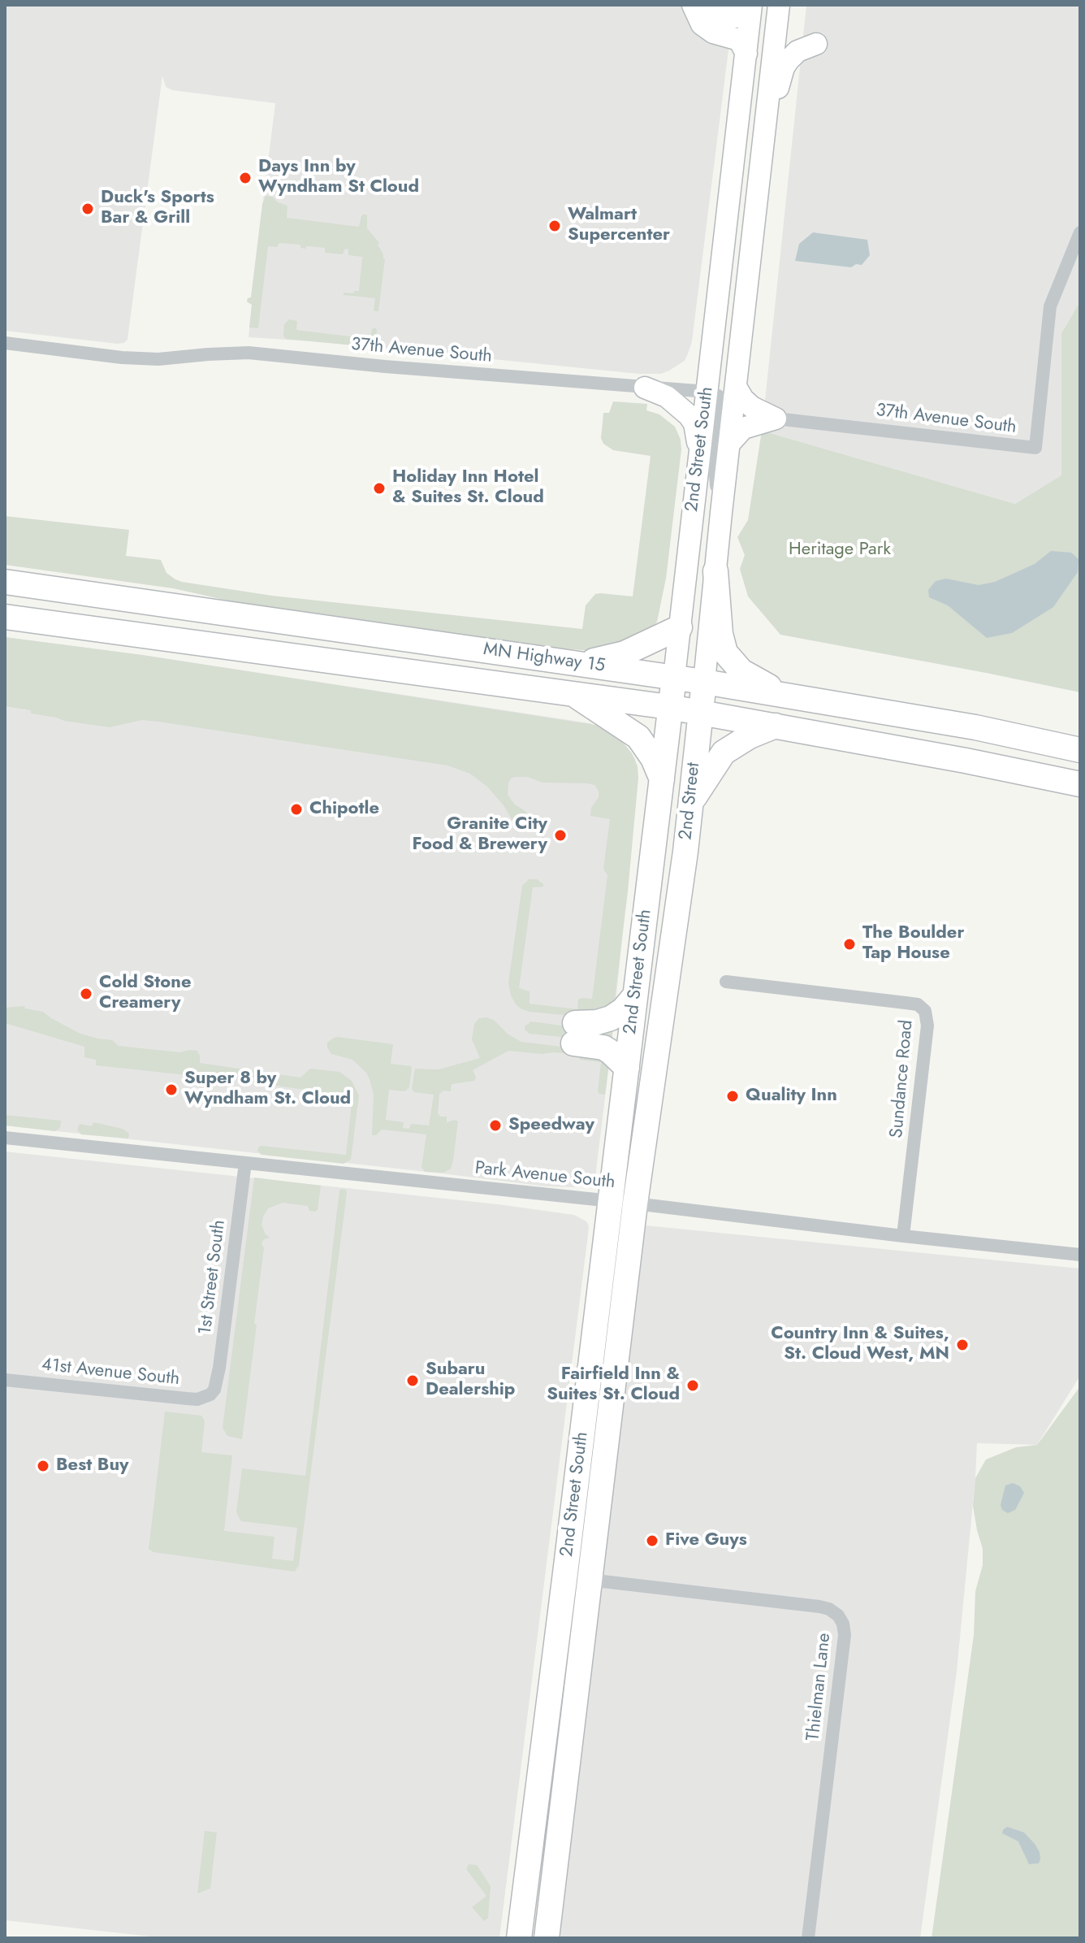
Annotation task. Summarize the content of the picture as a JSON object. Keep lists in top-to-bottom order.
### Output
{
  "streets": {
    "highway": ["2nd Street South", "MN Highway 15", "2nd Street"],
    "street": [
      "37th Avenue South",
      "Sundance Road",
      "Park Avenue South",
      "1st Street South",
      "41st Avenue South",
      "Thielman Lane"
    ]
  },
  "crossings": [
    ["37th Avenue South", "2nd Street South"],
    ["2nd Street South", "MN Highway 15"],
    ["2nd Street South", "2nd Street"],
    ["2nd Street South", "Park Avenue South"],
    ["2nd Street South", "Thielman Lane"],
    ["MN Highway 15", "2nd Street"],
    ["Sundance Road", "Park Avenue South"],
    ["Park Avenue South", "1st Street South"],
    ["1st Street South", "41st Avenue South"]
  ],
  "parks": ["Heritage Park"],
  "places": [
    "Days Inn by Wyndham St Cloud",
    "Duck's Sports Bar & Grill",
    "Walmart Supercenter",
    "Holiday Inn Hotel & Suites St. Cloud",
    "Chipotle",
    "Granite City Food & Brewery",
    "The Boulder Tap House",
    "Cold Stone Creamery",
    "Super 8 by Wyndham St. Cloud",
    "Quality Inn",
    "Speedway",
    "Country Inn & Suites, St. Cloud West, MN",
    "Subaru Dealership",
    "Fairfield Inn & Suites St. Cloud",
    "Best Buy",
    "Five Guys"
  ]
}
